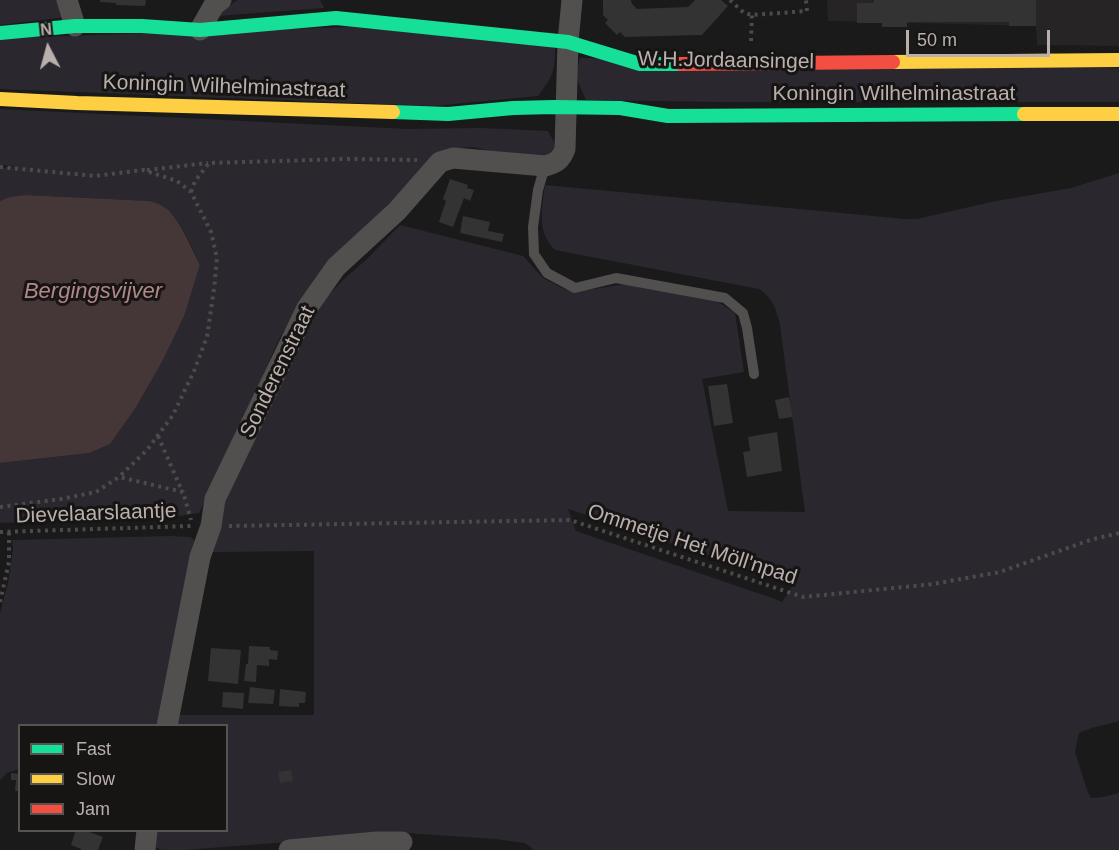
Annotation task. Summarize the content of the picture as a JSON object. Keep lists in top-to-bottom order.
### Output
{
  "streets": {
    "main road": ["W.H.Jordaansingel", "Koningin Wilhelminastraat"],
    "street": ["Sonderenstraat"],
    "path": ["Dievelaarslaantje", "Ommetje Het Möll'npad"]
  },
  "crossings": [
    ["Sonderenstraat", "Dievelaarslaantje"],
    ["Sonderenstraat", "Ommetje Het Möll'npad"],
    ["Dievelaarslaantje", "Ommetje Het Möll'npad"]
  ],
  "water": ["Bergingsvijver"],
  "legend": ["Fast", "Slow", "Jam"],
  "scale_bar": "50 m",
  "north": "top"
}
